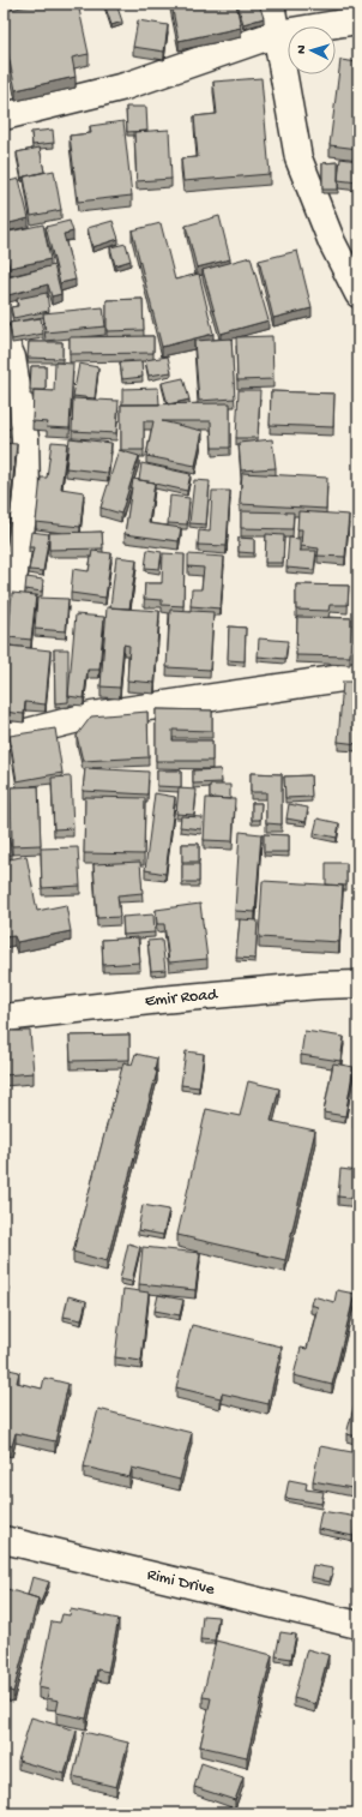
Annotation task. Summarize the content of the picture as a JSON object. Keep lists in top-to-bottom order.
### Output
{
  "streets": {
    "street": ["Emir Road", "Rimi Drive"]
  },
  "north": "left"
}
